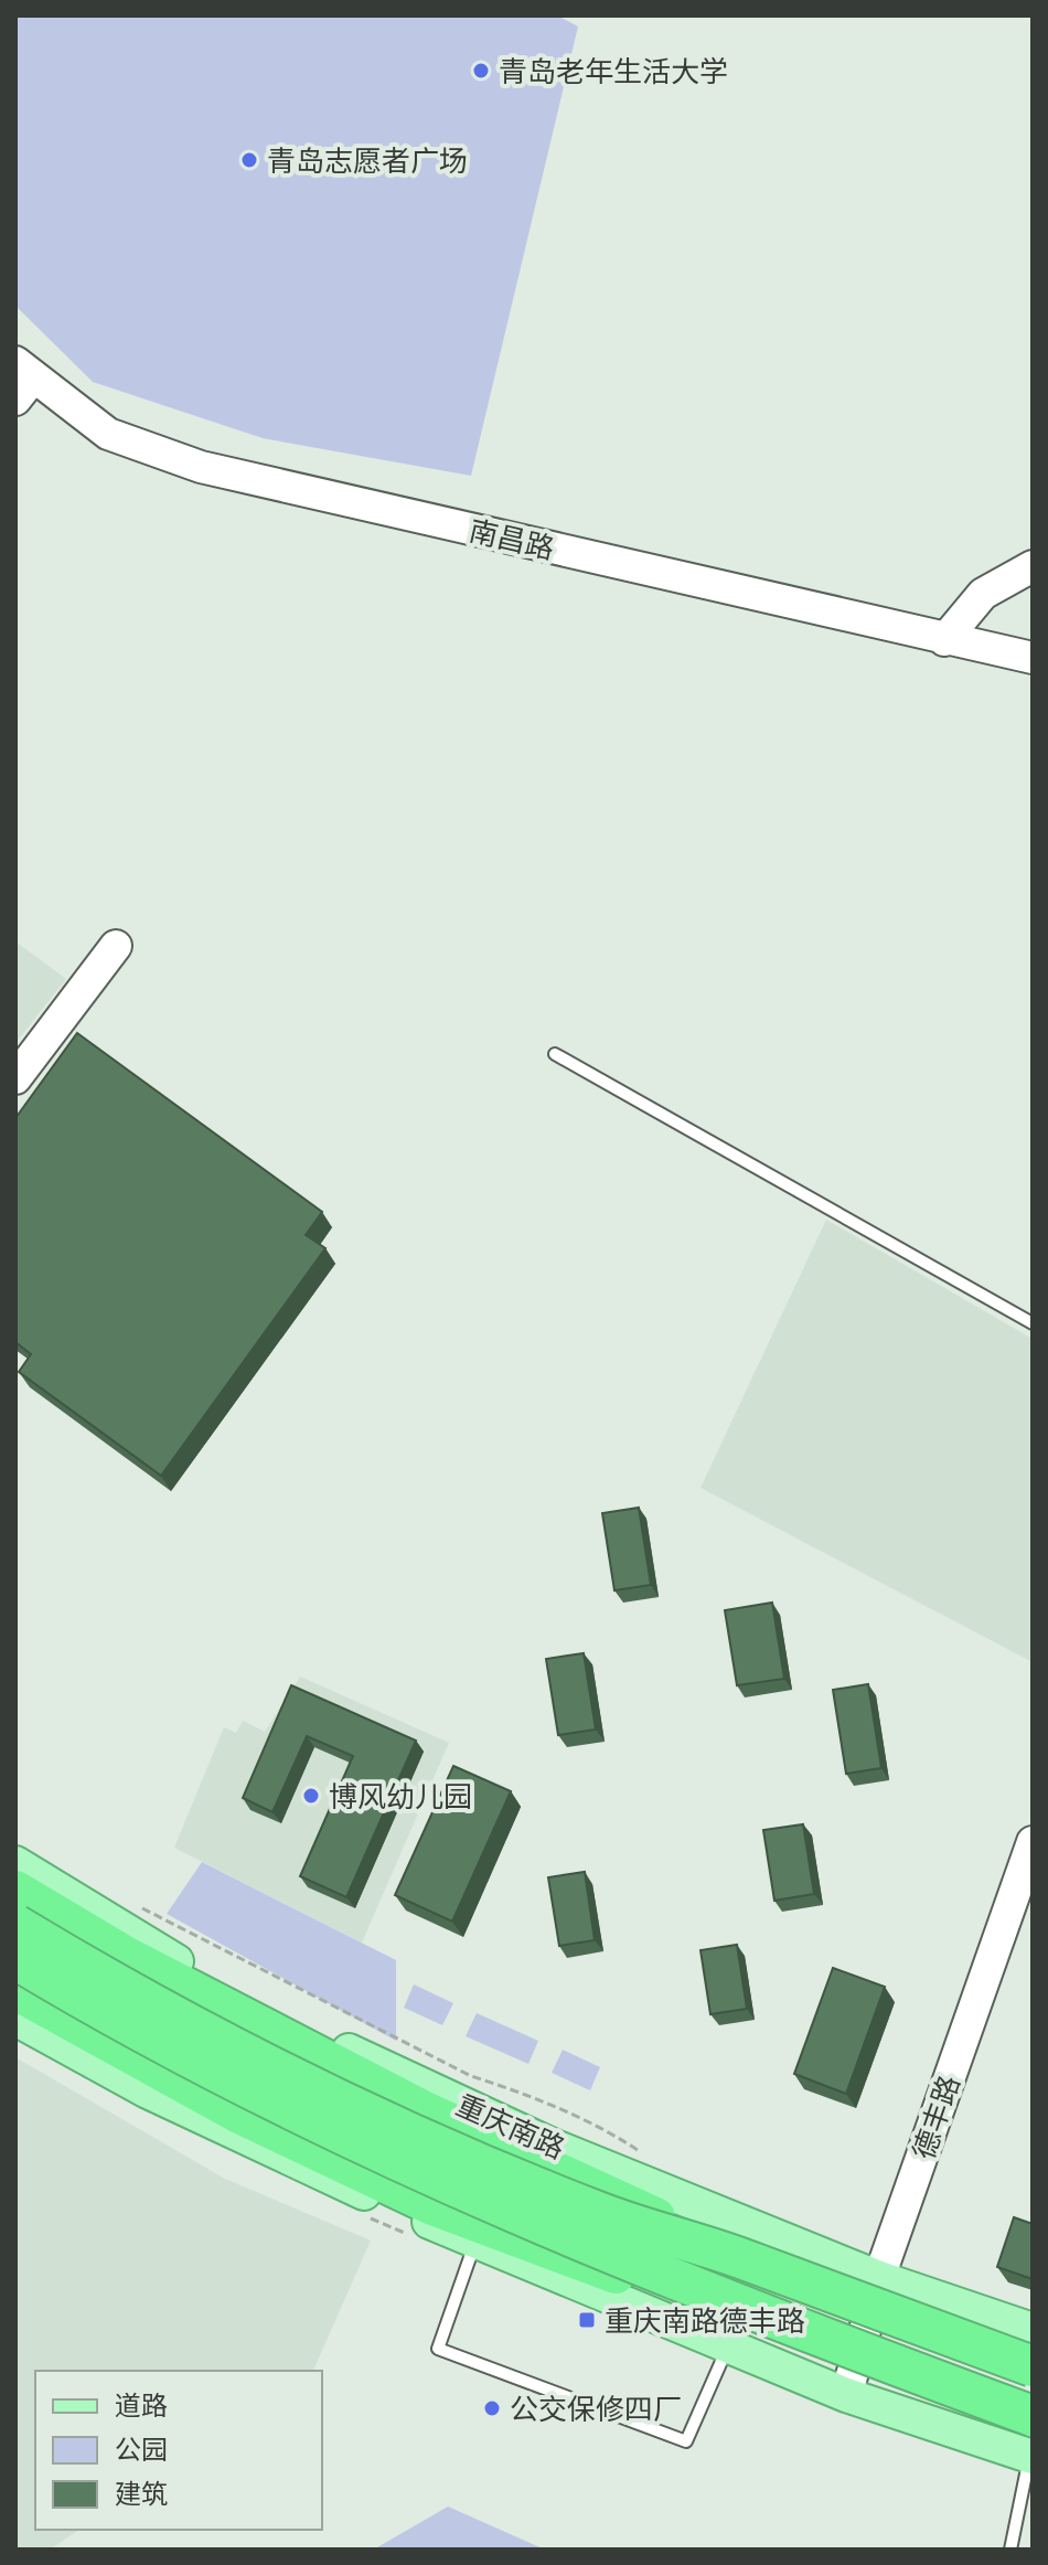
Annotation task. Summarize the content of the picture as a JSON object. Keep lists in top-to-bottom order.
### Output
{
  "streets": {
    "main road": ["南昌路", "德丰路", "重庆南路"]
  },
  "crossings": [
    ["德丰路", "重庆南路"]
  ],
  "places": {
    "other": [
      "青岛老年生活大学",
      "青岛志愿者广场",
      "博风幼儿园",
      "公交保修四厂"
    ],
    "transit": ["重庆南路德丰路"]
  },
  "legend": ["道路", "公园", "建筑"]
}
